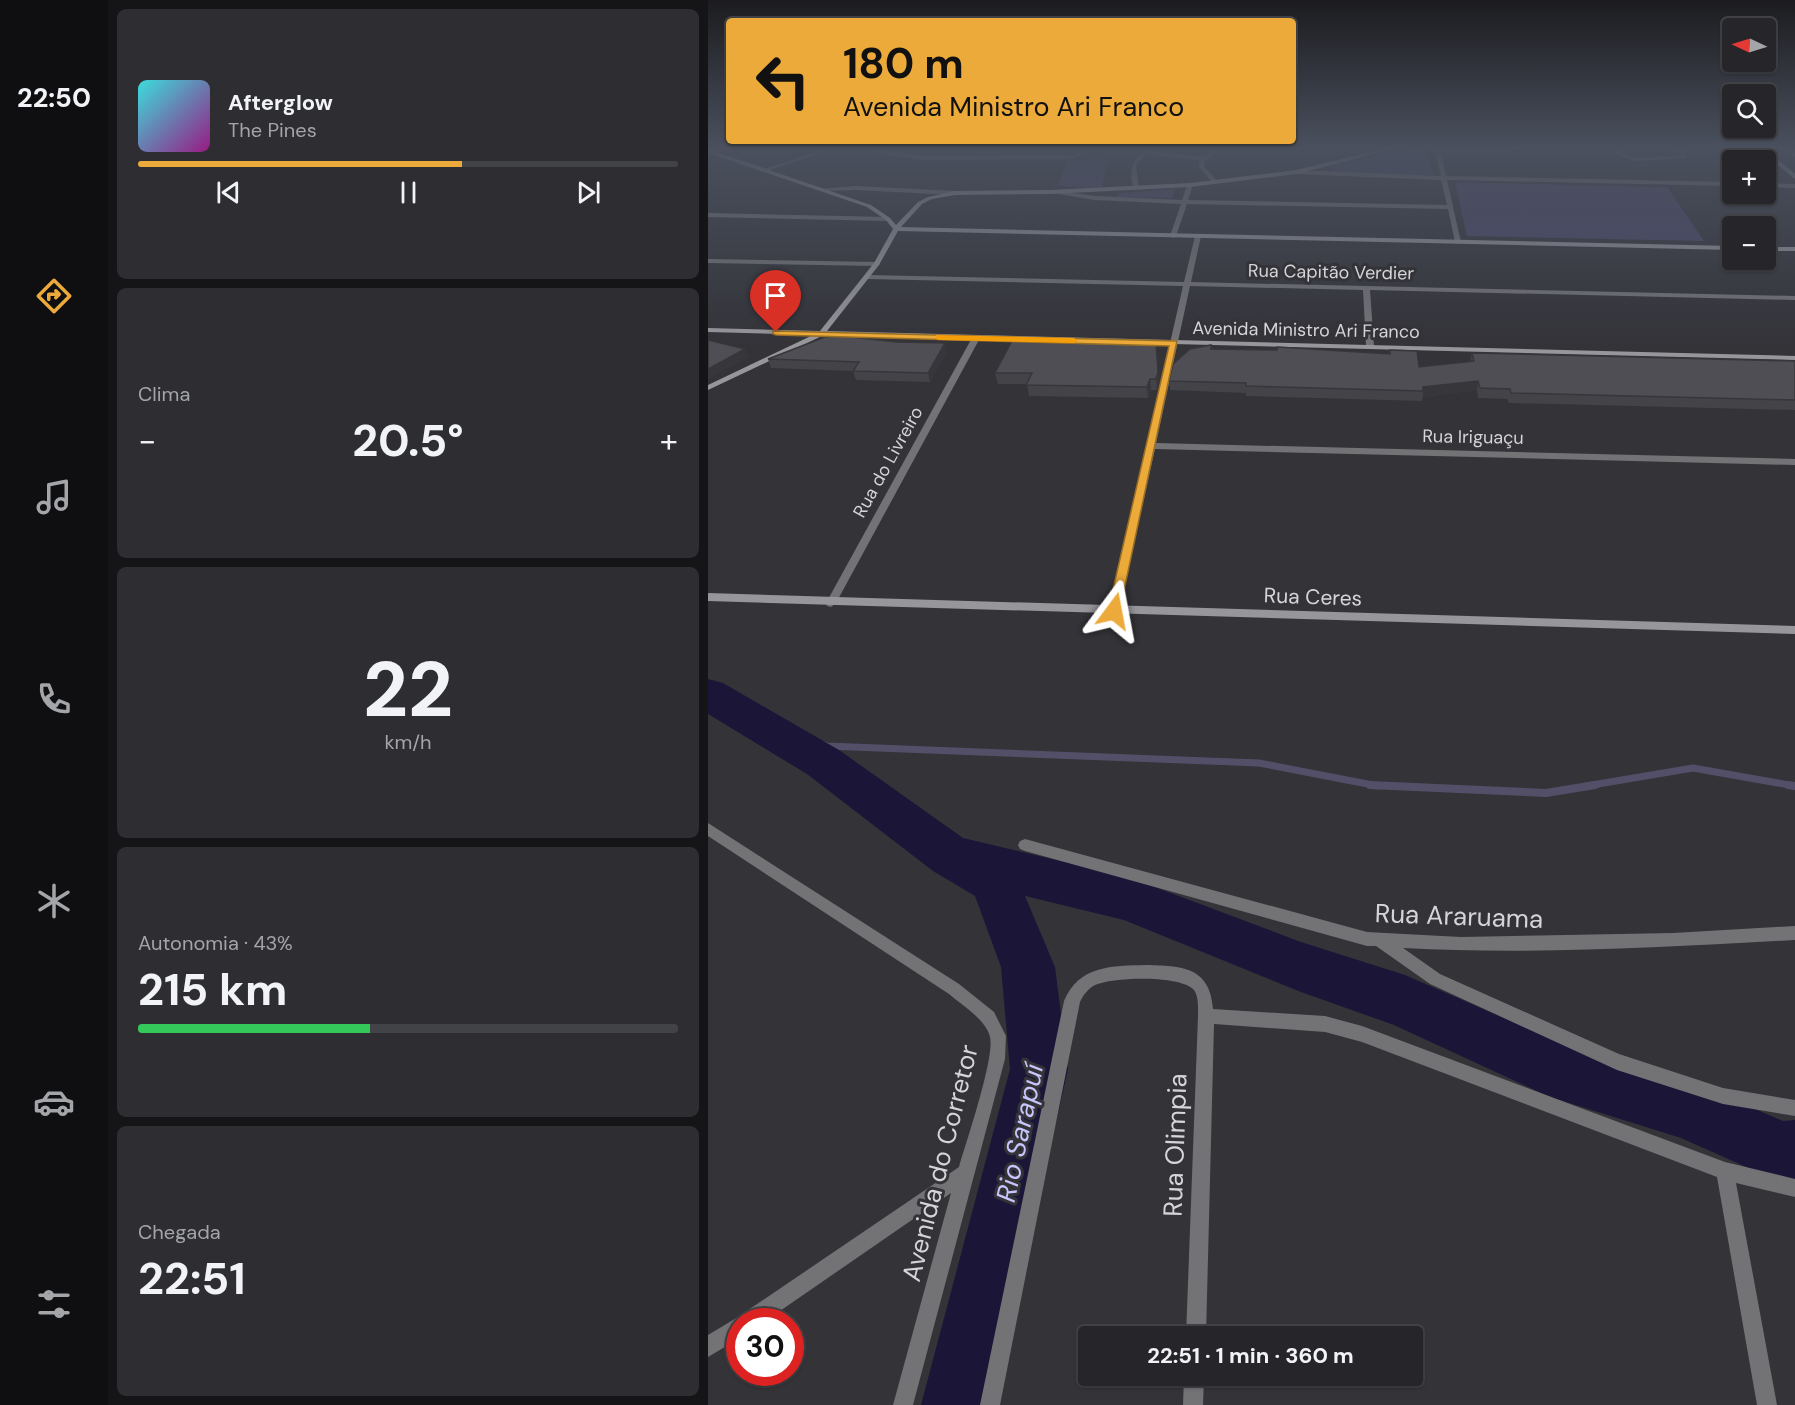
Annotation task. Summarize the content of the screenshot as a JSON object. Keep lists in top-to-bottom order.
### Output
{
  "streets": {
    "main road": ["Avenida Ministro Ari Franco", "Rua Ceres"],
    "street": [
      "Rua Capitão Verdier",
      "Rua Iriguaçu",
      "Rua do Livreiro",
      "Rua Araruama",
      "Rua Olimpia",
      "Avenida do Corretor"
    ]
  },
  "crossings": [
    ["Avenida Ministro Ari Franco", "Rua do Livreiro"],
    ["Rua do Livreiro", "Rua Ceres"]
  ],
  "water": ["Rio Sarapuí"],
  "north": "left",
  "page": {
    "tabs": "22:50",
    "map_buttons": ["+", "−"],
    "turn": ["180 m", "Avenida Ministro Ari Franco"],
    "song": ["Afterglow", "The Pines"],
    "tile": [
      "Clima",
      ["22", "km/h"],
      ["Autonomia · 43%", "215 km"],
      ["Chegada", "22:51"]
    ],
    "heat": ["−", "20.5°", "+"],
    "limit": "30",
    "trip": "22:51 · 1 min · 360 m"
  }
}
